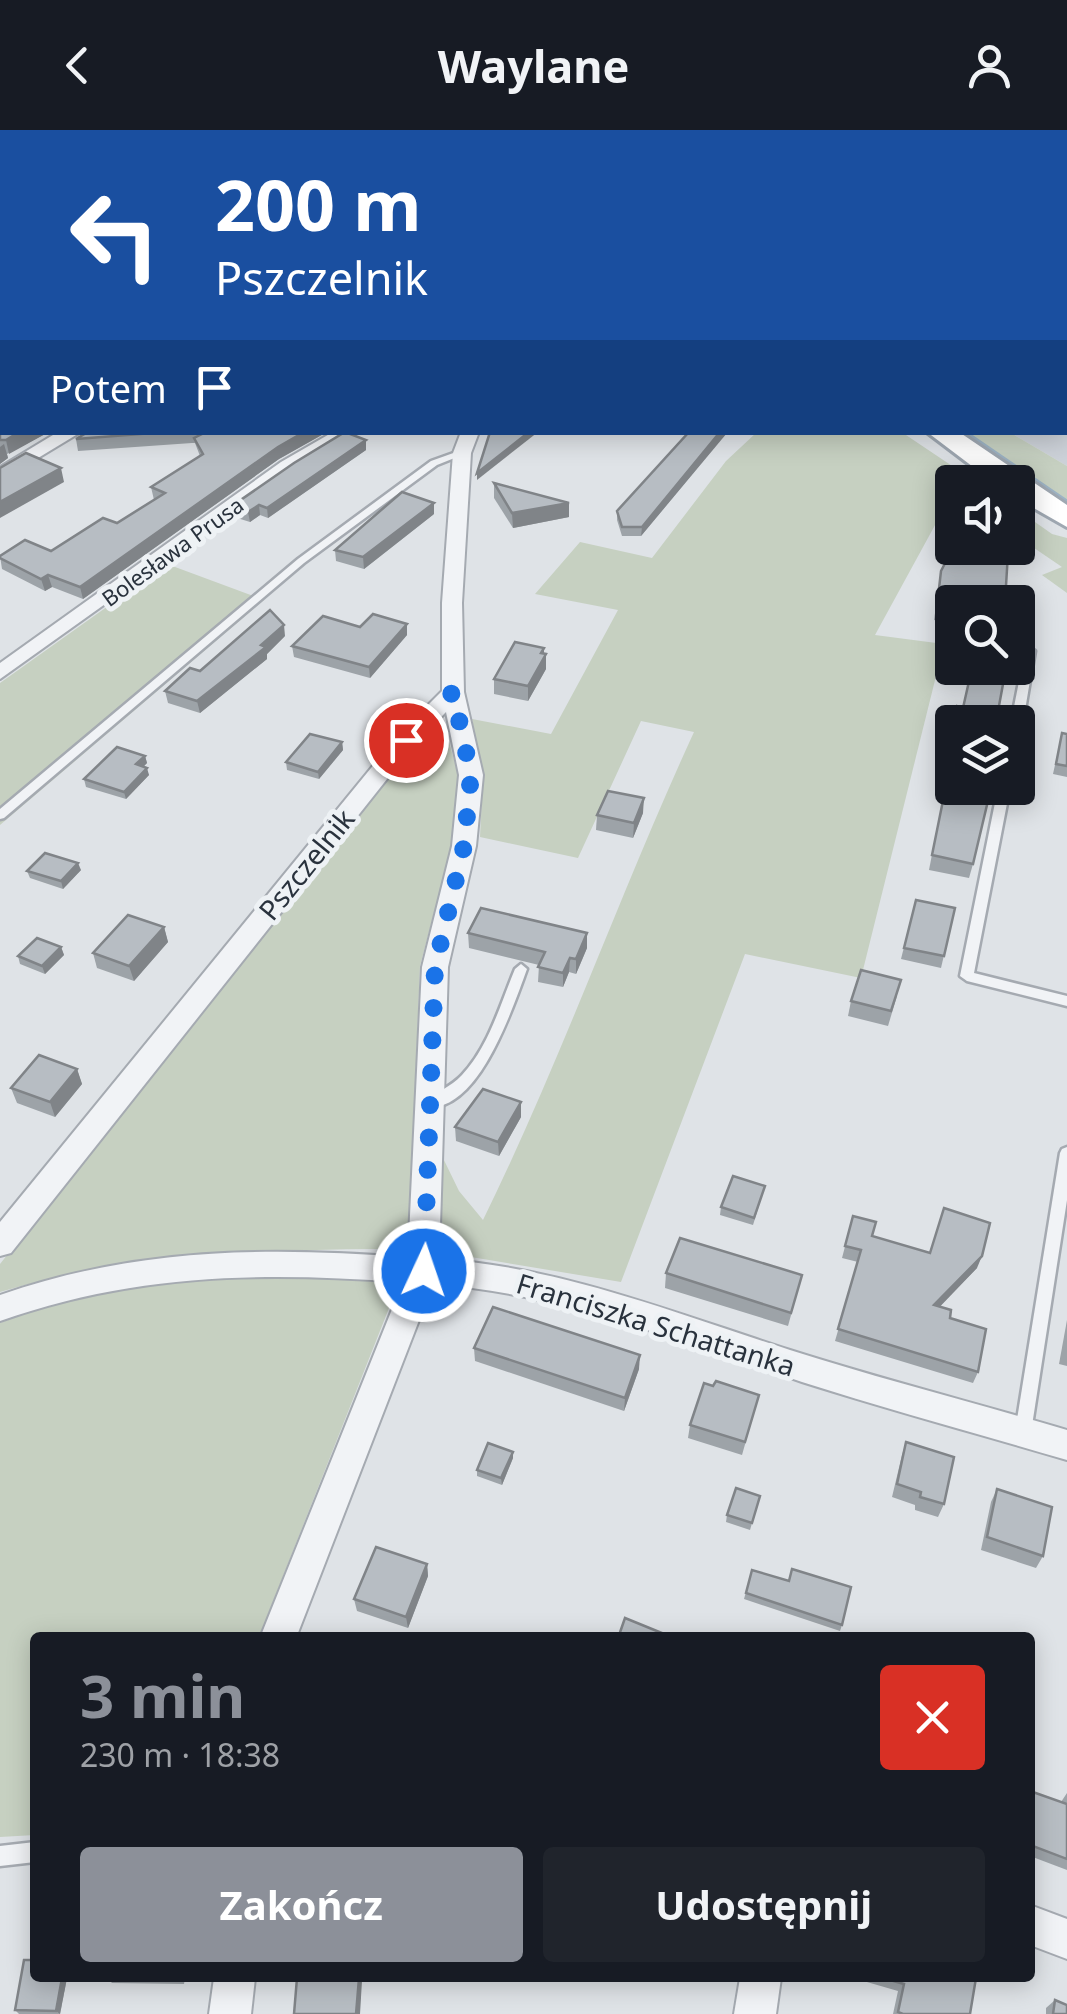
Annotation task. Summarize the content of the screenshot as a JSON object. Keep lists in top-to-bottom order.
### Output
{
  "streets": {
    "street": ["Bolesława Prusa", "Pszczelnik", "Franciszka Schattanka"]
  },
  "page": {
    "header": "Waylane",
    "turn": ["200 m", "Pszczelnik"],
    "then": "Potem",
    "heading": ["3 min", "230 m · 18:38"],
    "buttons": ["Zakończ", "Udostępnij"]
  }
}
